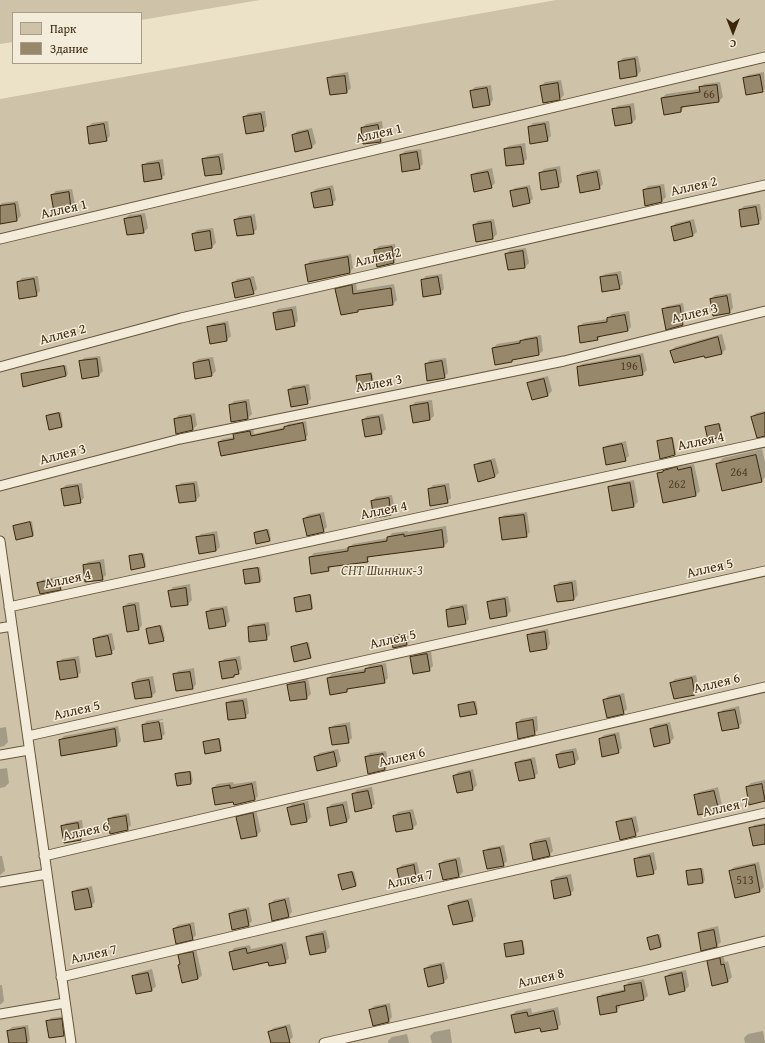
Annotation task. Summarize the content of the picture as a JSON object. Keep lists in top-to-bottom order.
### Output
{
  "streets": {
    "lane": [
      "Аллея 1",
      "Аллея 2",
      "Аллея 3",
      "Аллея 4",
      "Аллея 5",
      "Аллея 6",
      "Аллея 7",
      "Аллея 8"
    ]
  },
  "parks": ["СНТ Шинник-3"],
  "house_numbers": [
    "66",
    "196",
    "264",
    "262",
    "513"
  ],
  "legend": ["Парк", "Здание"],
  "north": "bottom"
}
